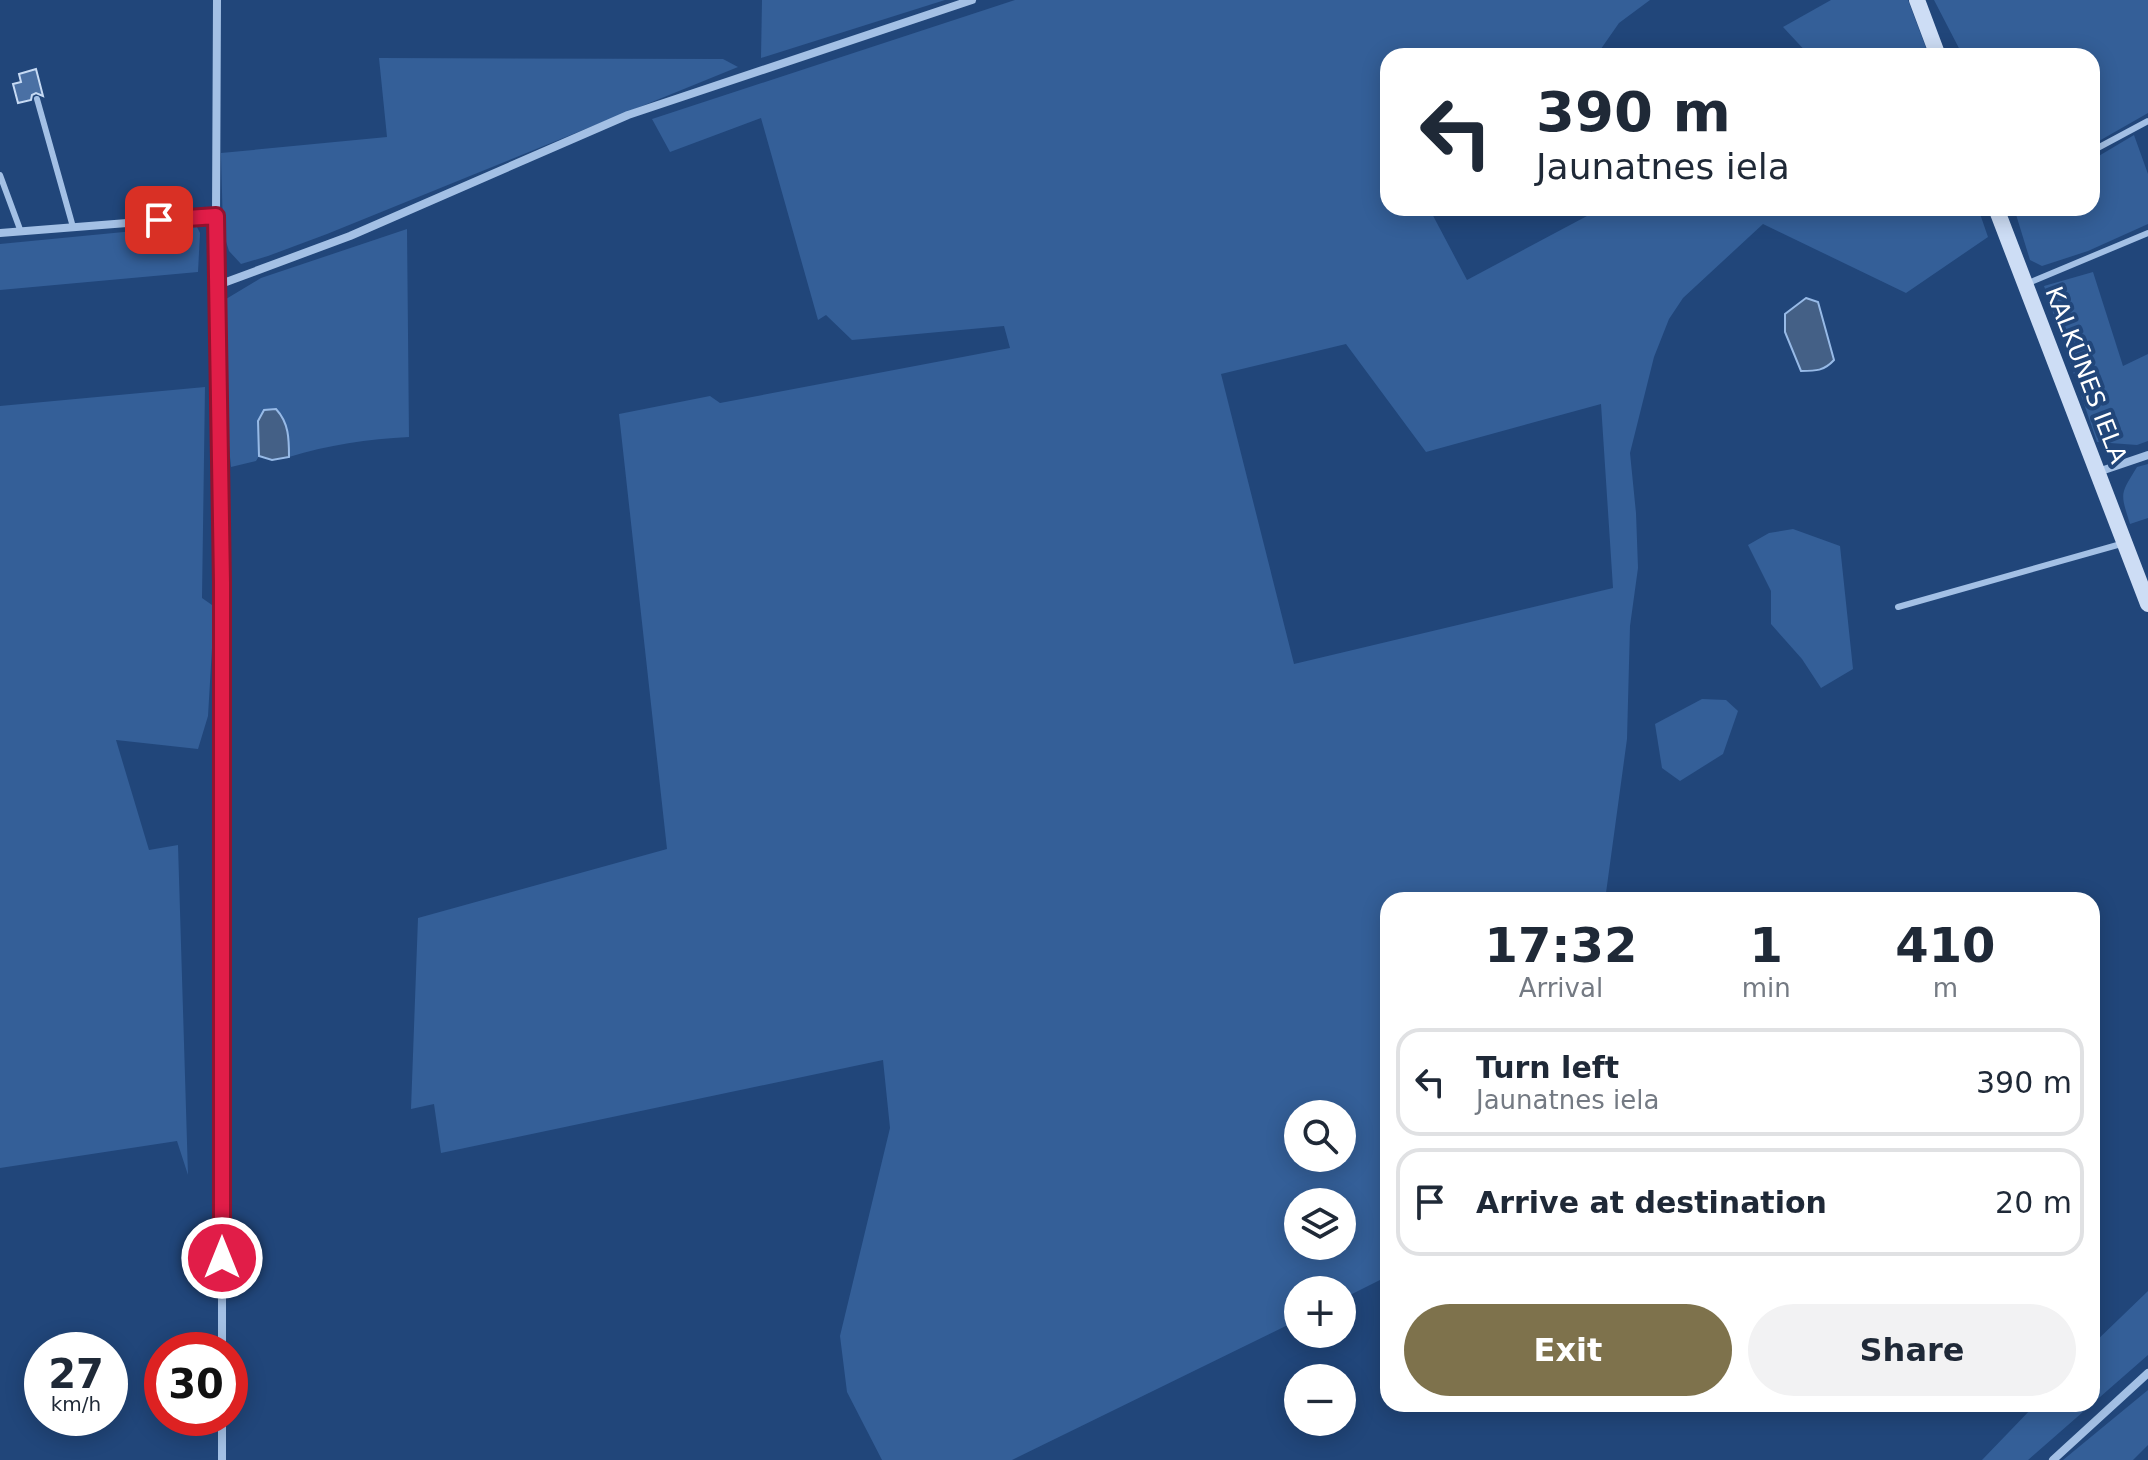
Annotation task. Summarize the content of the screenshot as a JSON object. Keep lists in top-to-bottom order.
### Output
{
  "streets": {
    "main road": ["KALKŪNES IELA"]
  },
  "page": {
    "turn": ["390 m", "Jaunatnes iela"],
    "eta": [
      "17:32",
      "Arrival",
      "1",
      "min",
      "410",
      "m"
    ],
    "list": [
      {
        "name": "Turn left",
        "note": "Jaunatnes iela",
        "value": "390 m"
      },
      {
        "name": "Arrive at destination",
        "value": "20 m"
      }
    ],
    "map_buttons": ["+", "−"],
    "buttons": ["Exit", "Share"],
    "speed": "27 km/h",
    "limit": "30"
  }
}
